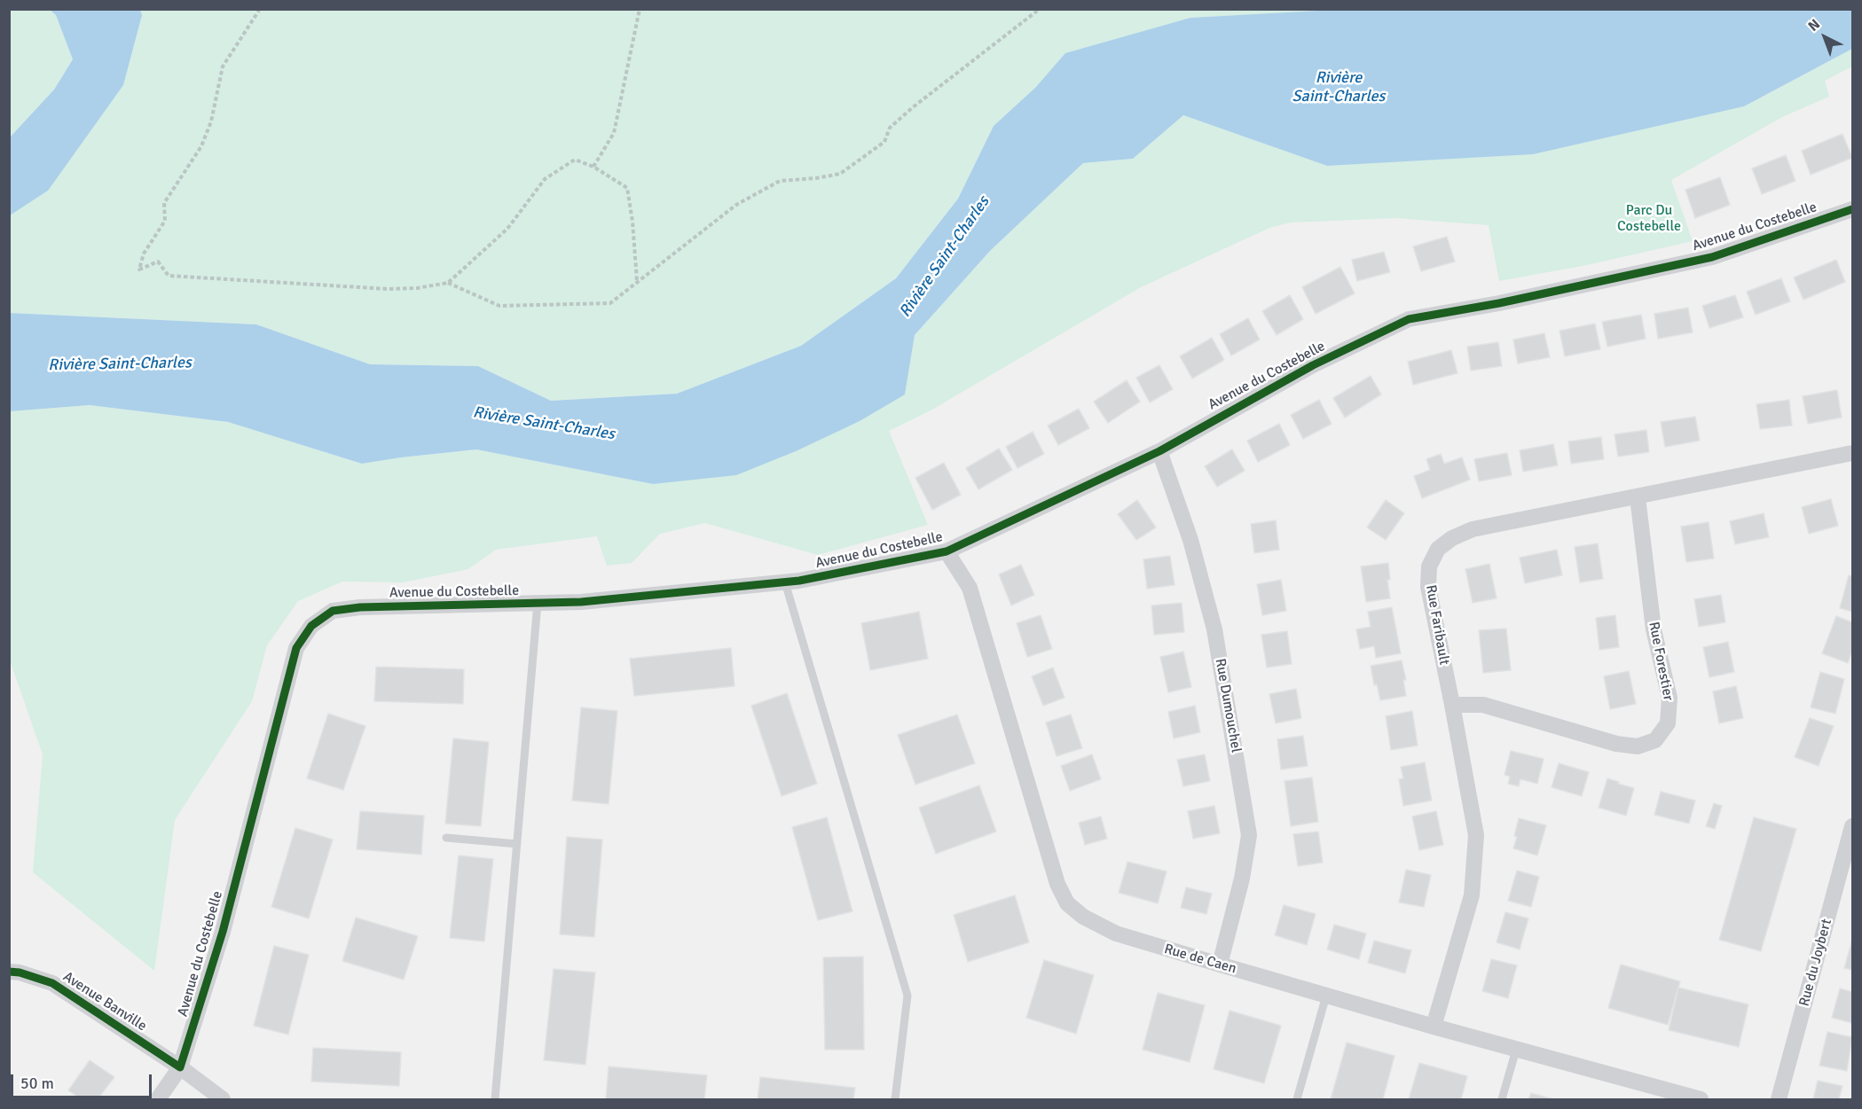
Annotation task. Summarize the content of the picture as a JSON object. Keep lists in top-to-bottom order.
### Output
{
  "streets": {
    "street": [
      "Avenue du Costebelle",
      "Rue Faribault",
      "Rue Forestier",
      "Rue Dumouchel",
      "Rue de Caen",
      "Rue du Joybert",
      "Avenue Banville"
    ]
  },
  "crossings": [
    ["Avenue du Costebelle", "Rue Dumouchel"],
    ["Avenue du Costebelle", "Rue de Caen"],
    ["Avenue du Costebelle", "Avenue Banville"],
    ["Rue Faribault", "Rue Forestier"],
    ["Rue Faribault", "Rue de Caen"],
    ["Rue Dumouchel", "Rue de Caen"]
  ],
  "water": ["Rivière Saint-Charles"],
  "parks": ["Parc Du Costebelle"],
  "scale_bar": "50 m",
  "north": "top left"
}
